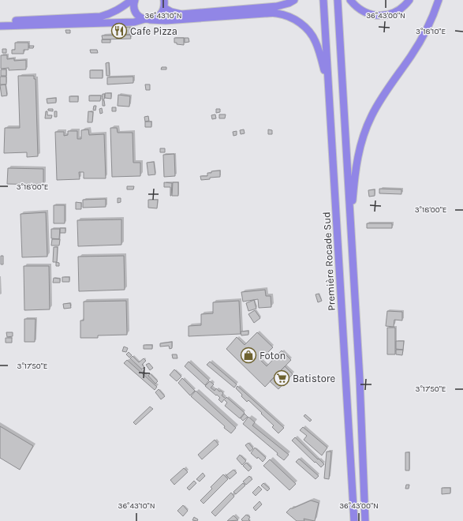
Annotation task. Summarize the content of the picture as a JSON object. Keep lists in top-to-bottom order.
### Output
{
  "streets": {
    "highway": ["Première Rocade Sud"]
  },
  "places": {
    "restaurant": ["Cafe Pizza"],
    "shop": ["Foton"],
    "supermarket": ["Batistore"]
  },
  "coordinates": [
    "36°43'10\"N",
    "36°43'00\"N",
    "3°18'10\"E",
    "3°18'00\"E",
    "3°17'50\"E"
  ]
}
